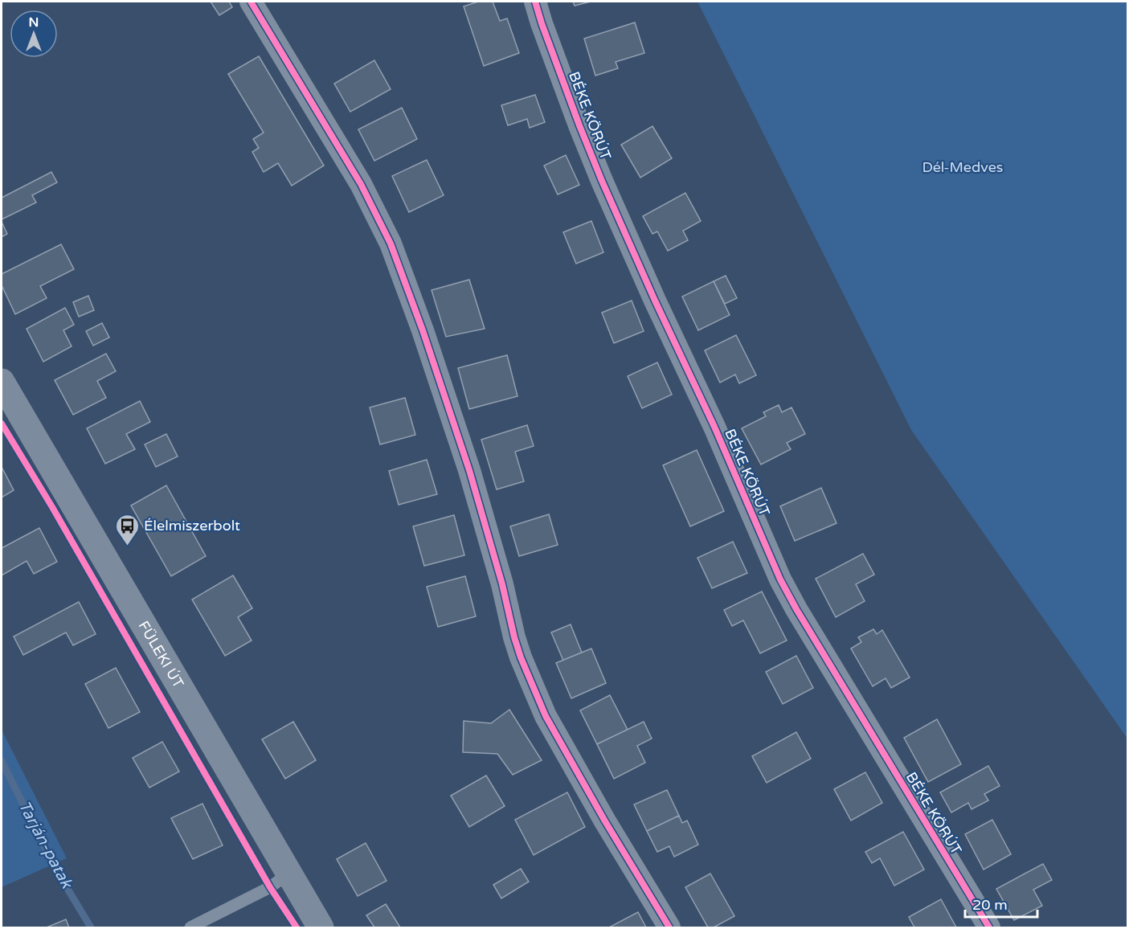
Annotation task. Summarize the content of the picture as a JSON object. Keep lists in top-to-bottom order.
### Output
{
  "streets": {
    "main road": ["FÜLEKI ÚT"],
    "street": ["BÉKE KÖRÚT"]
  },
  "water": ["Tarján-patak"],
  "parks": ["Dél-Medves"],
  "places": {
    "bus stop": ["Élelmiszerbolt"]
  },
  "scale_bar": "20 m",
  "north": "top"
}
